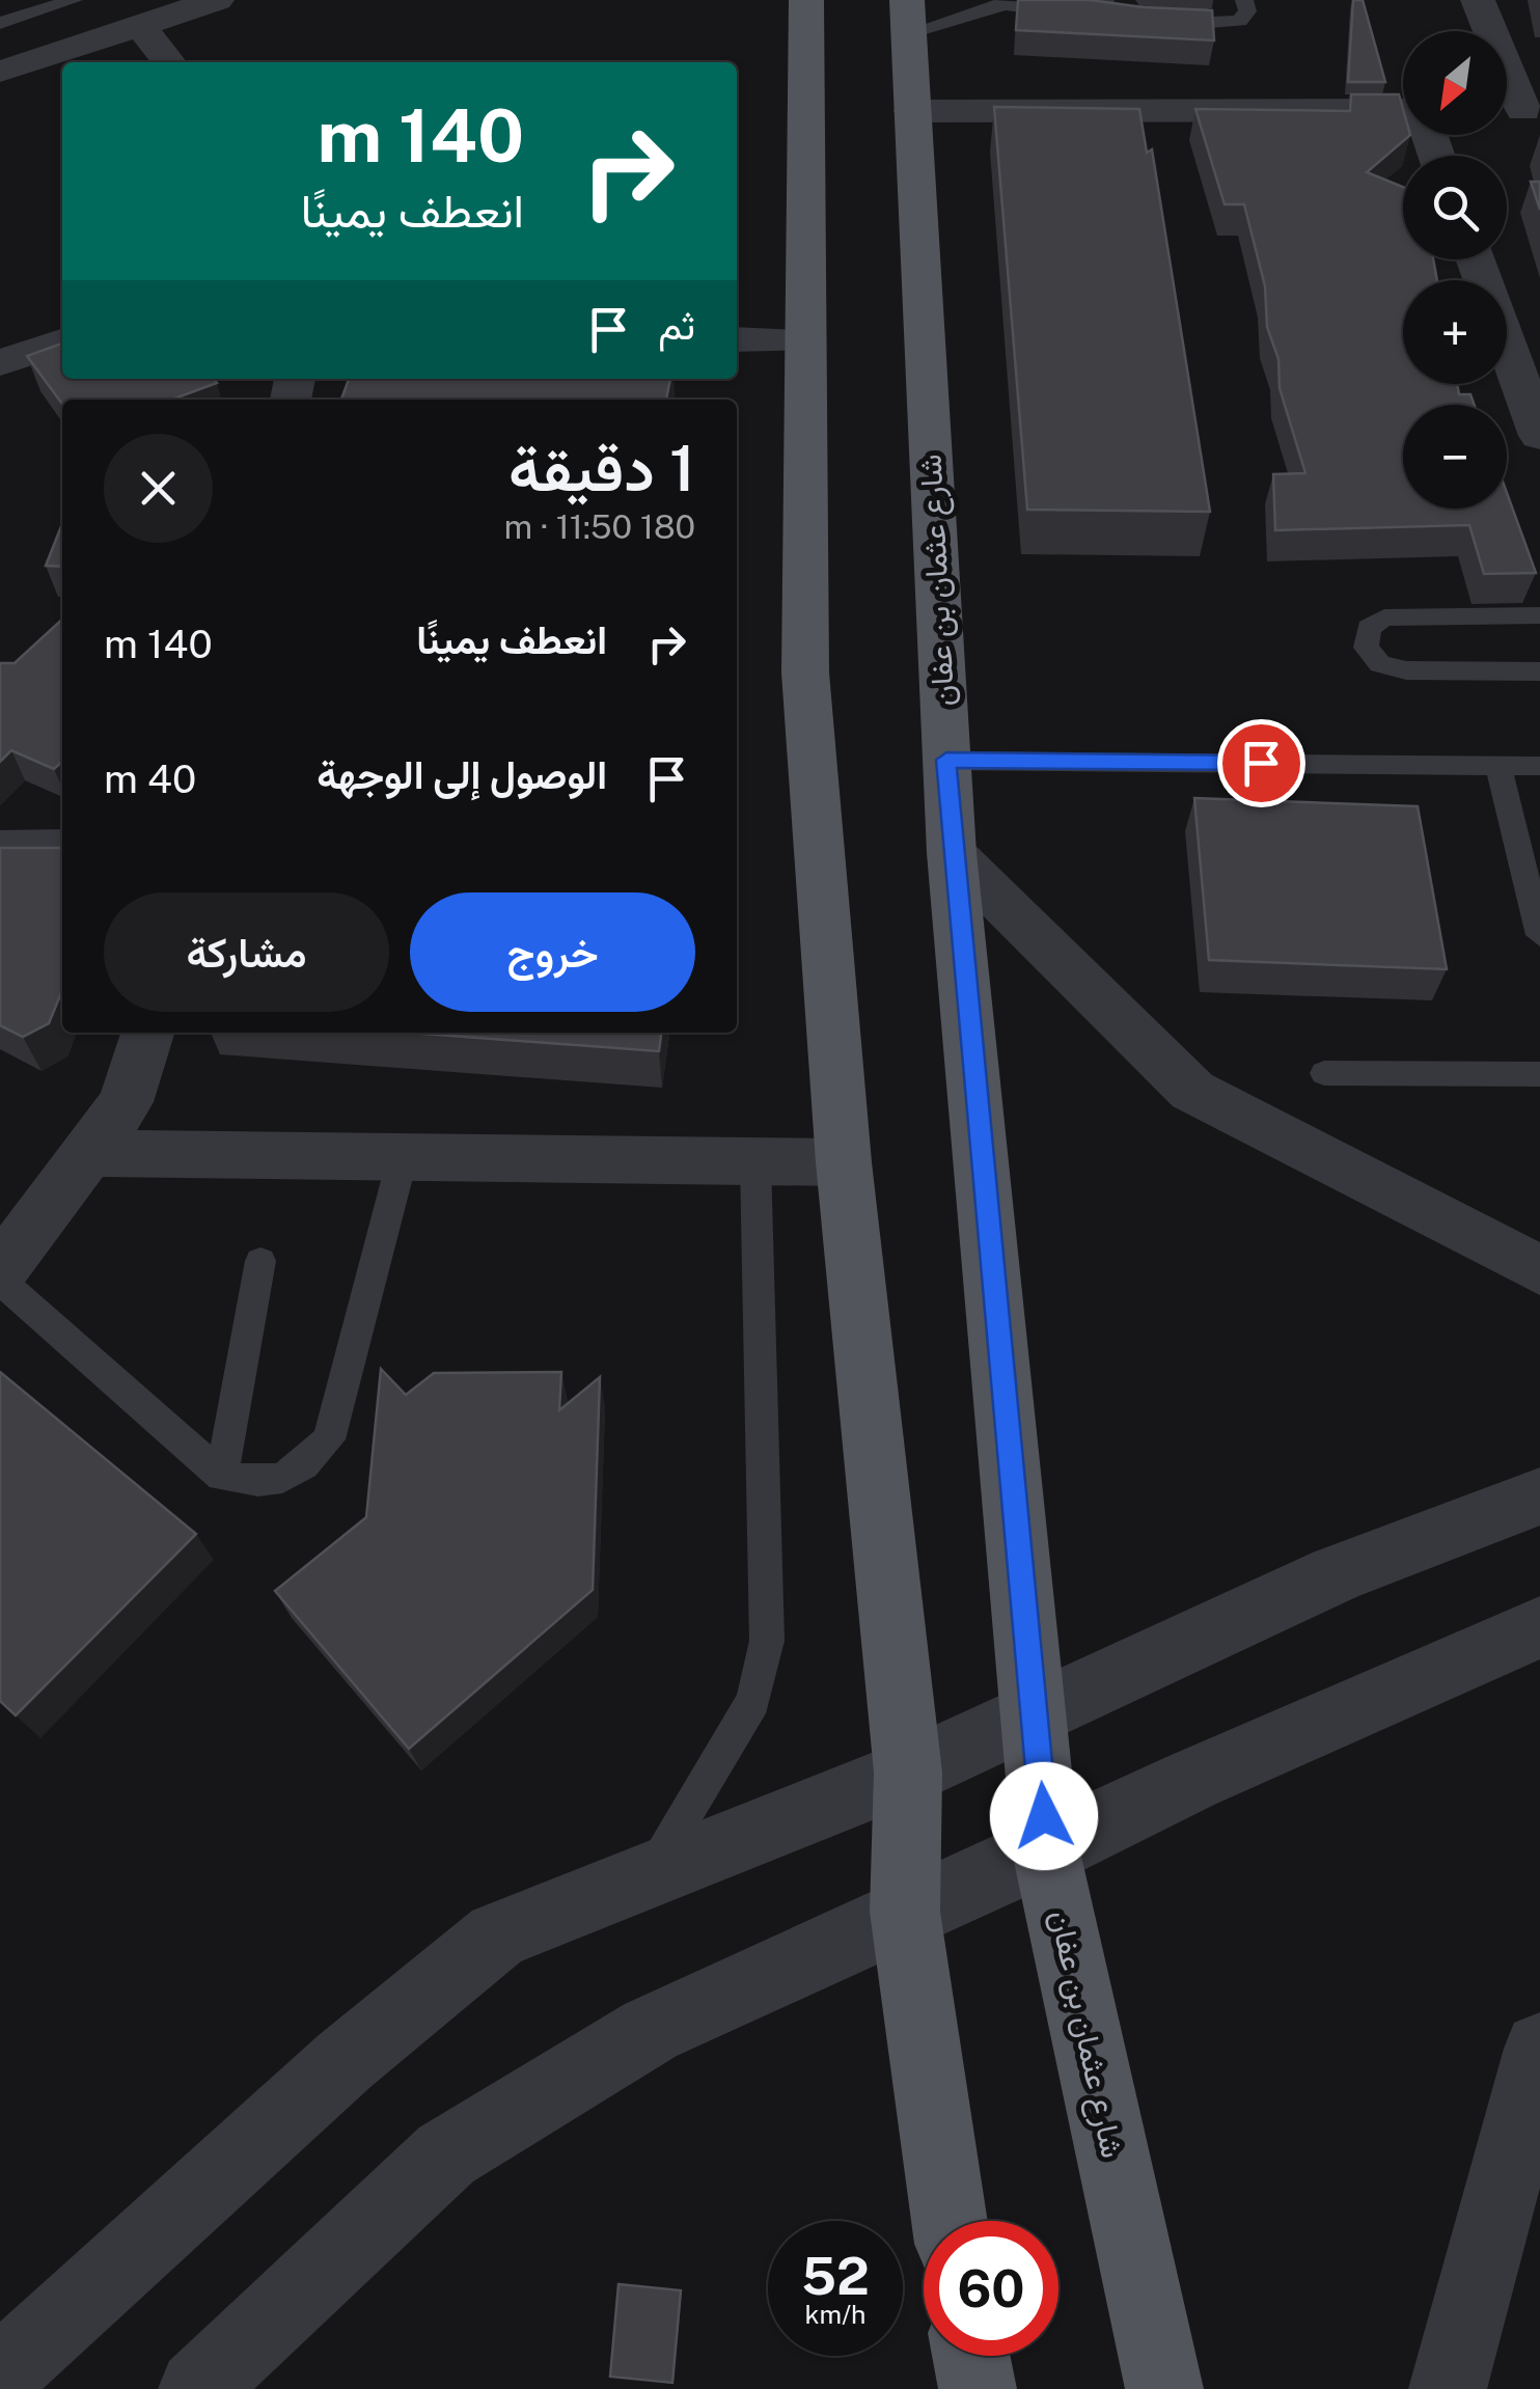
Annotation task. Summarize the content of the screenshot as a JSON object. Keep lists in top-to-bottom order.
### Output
{
  "streets": {
    "main road": ["شارع عثمان بن عفان"]
  },
  "north": "bottom left",
  "page": {
    "map_buttons": ["+", "−"],
    "turn": ["140 m", "انعطف يمينًا"],
    "then": "ثم",
    "heading": ["1 دقيقة", "180 m · 11:50"],
    "list": [
      {
        "name": "انعطف يمينًا",
        "value": "140 m"
      },
      {
        "name": "الوصول إلى الوجهة",
        "value": "40 m"
      }
    ],
    "buttons": ["خروج", "مشاركة"],
    "speed": "52 km/h",
    "limit": "60"
  }
}
